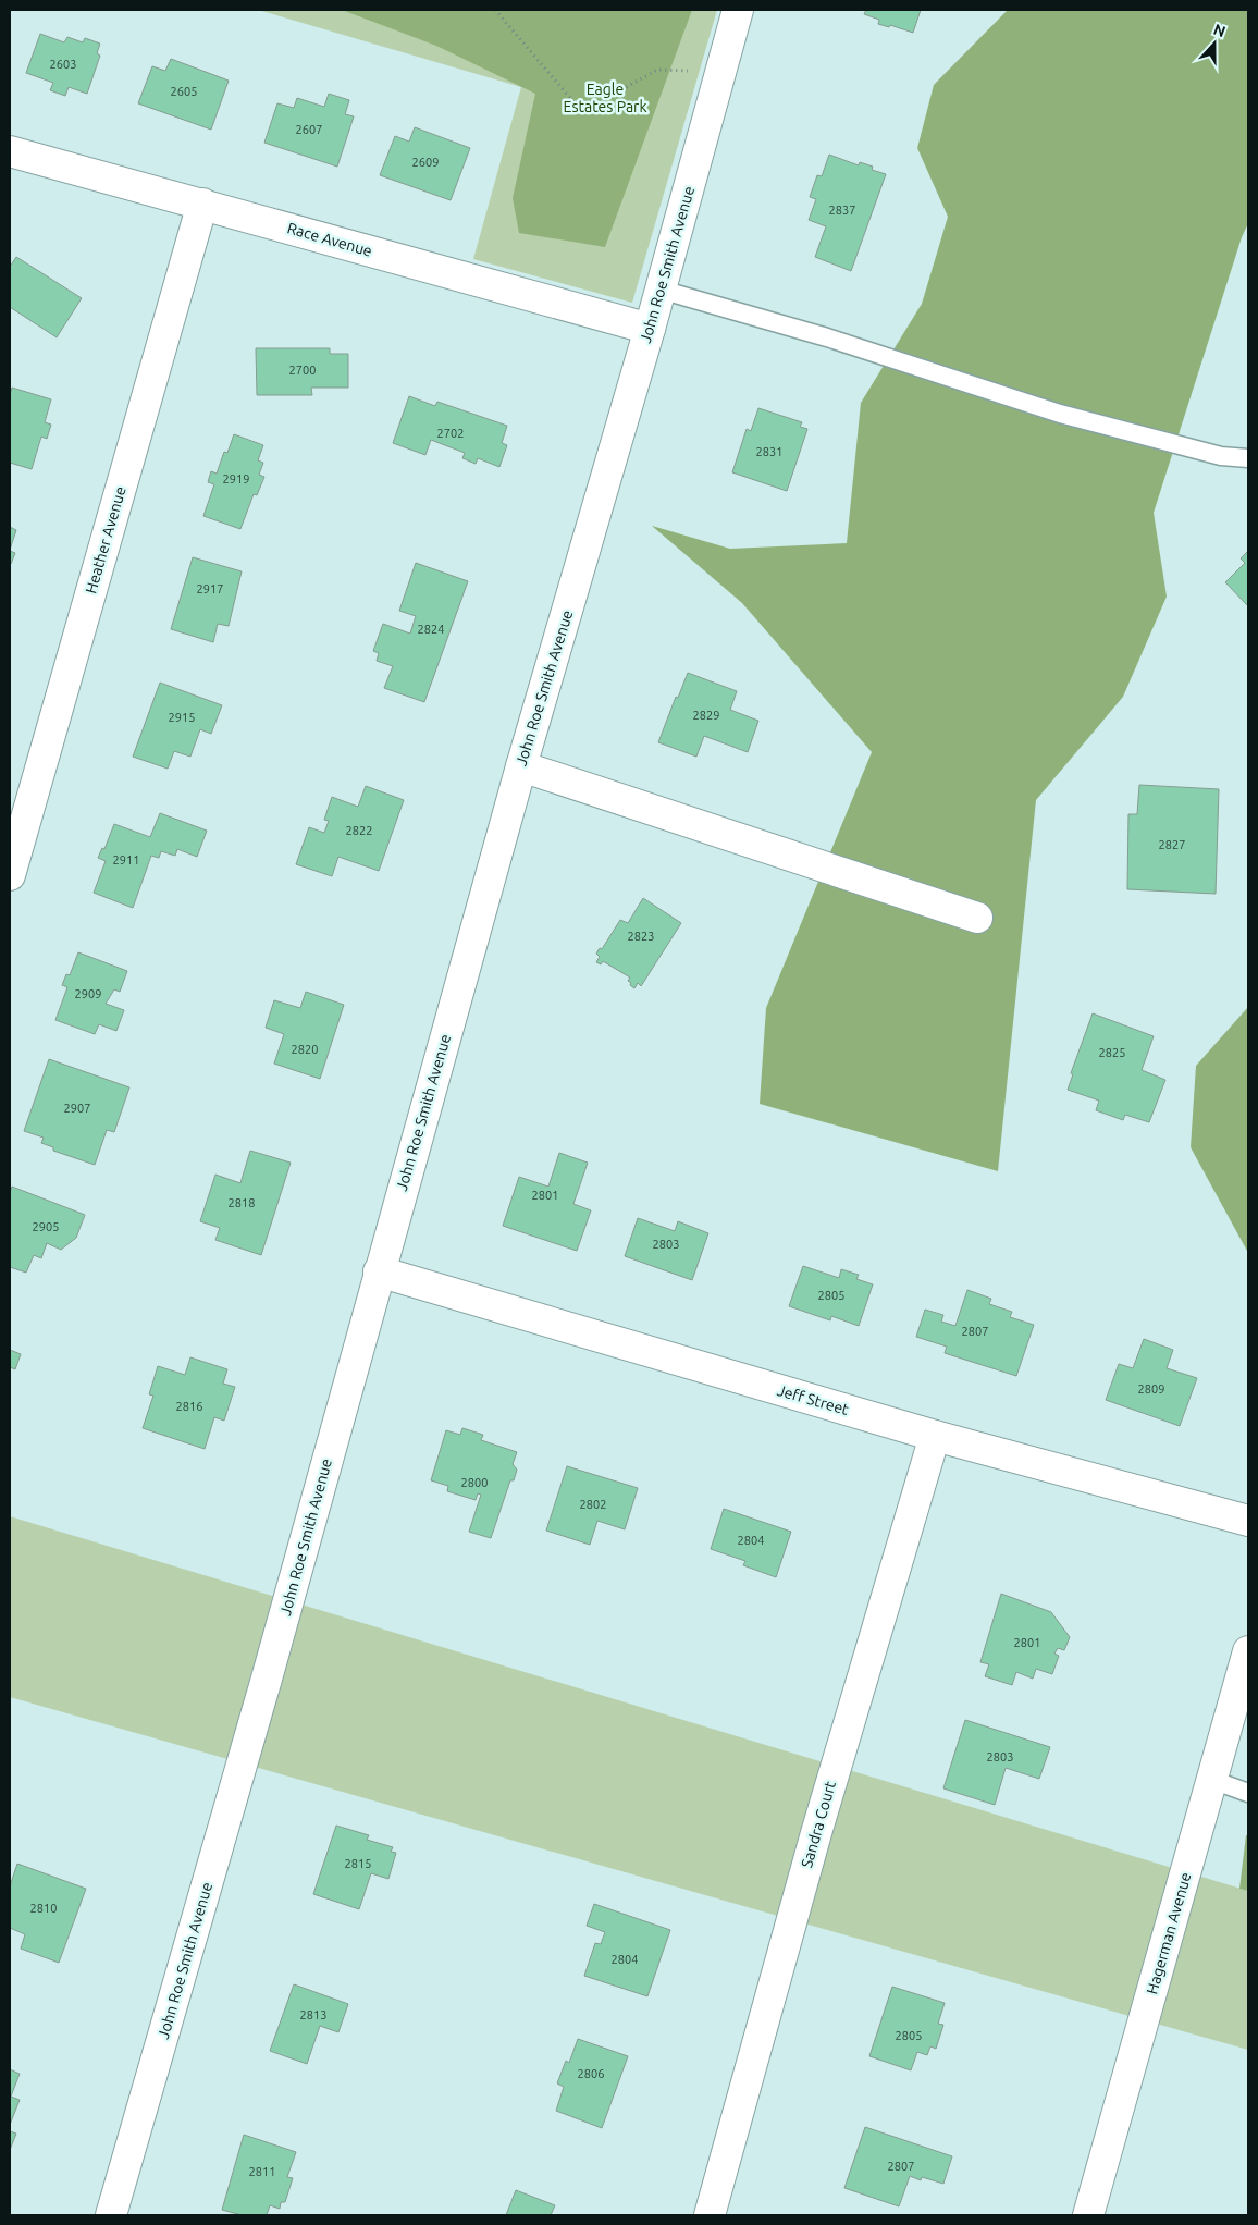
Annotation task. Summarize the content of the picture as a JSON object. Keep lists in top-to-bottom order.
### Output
{
  "streets": {
    "street": [
      "Race Avenue",
      "John Roe Smith Avenue",
      "Heather Avenue",
      "Jeff Street",
      "Sandra Court",
      "Hagerman Avenue"
    ]
  },
  "crossings": [
    ["Race Avenue", "John Roe Smith Avenue"],
    ["Race Avenue", "Heather Avenue"],
    ["John Roe Smith Avenue", "Jeff Street"],
    ["Jeff Street", "Sandra Court"]
  ],
  "parks": ["Eagle Estates Park"],
  "house_numbers": [
    "2603",
    "2605",
    "2607",
    "2609",
    "2837",
    "2700",
    "2702",
    "2831",
    "2919",
    "2917",
    "2824",
    "2829",
    "2915",
    "2822",
    "2827",
    "2911",
    "2823",
    "2909",
    "2820",
    "2825",
    "2907",
    "2801",
    "2818",
    "2905",
    "2803",
    "2805",
    "2807",
    "2809",
    "2816",
    "2800",
    "2802",
    "2804",
    "2801",
    "2803",
    "2815",
    "2810",
    "2804",
    "2813",
    "2805",
    "2806",
    "2807",
    "2811"
  ],
  "north": "top"
}
